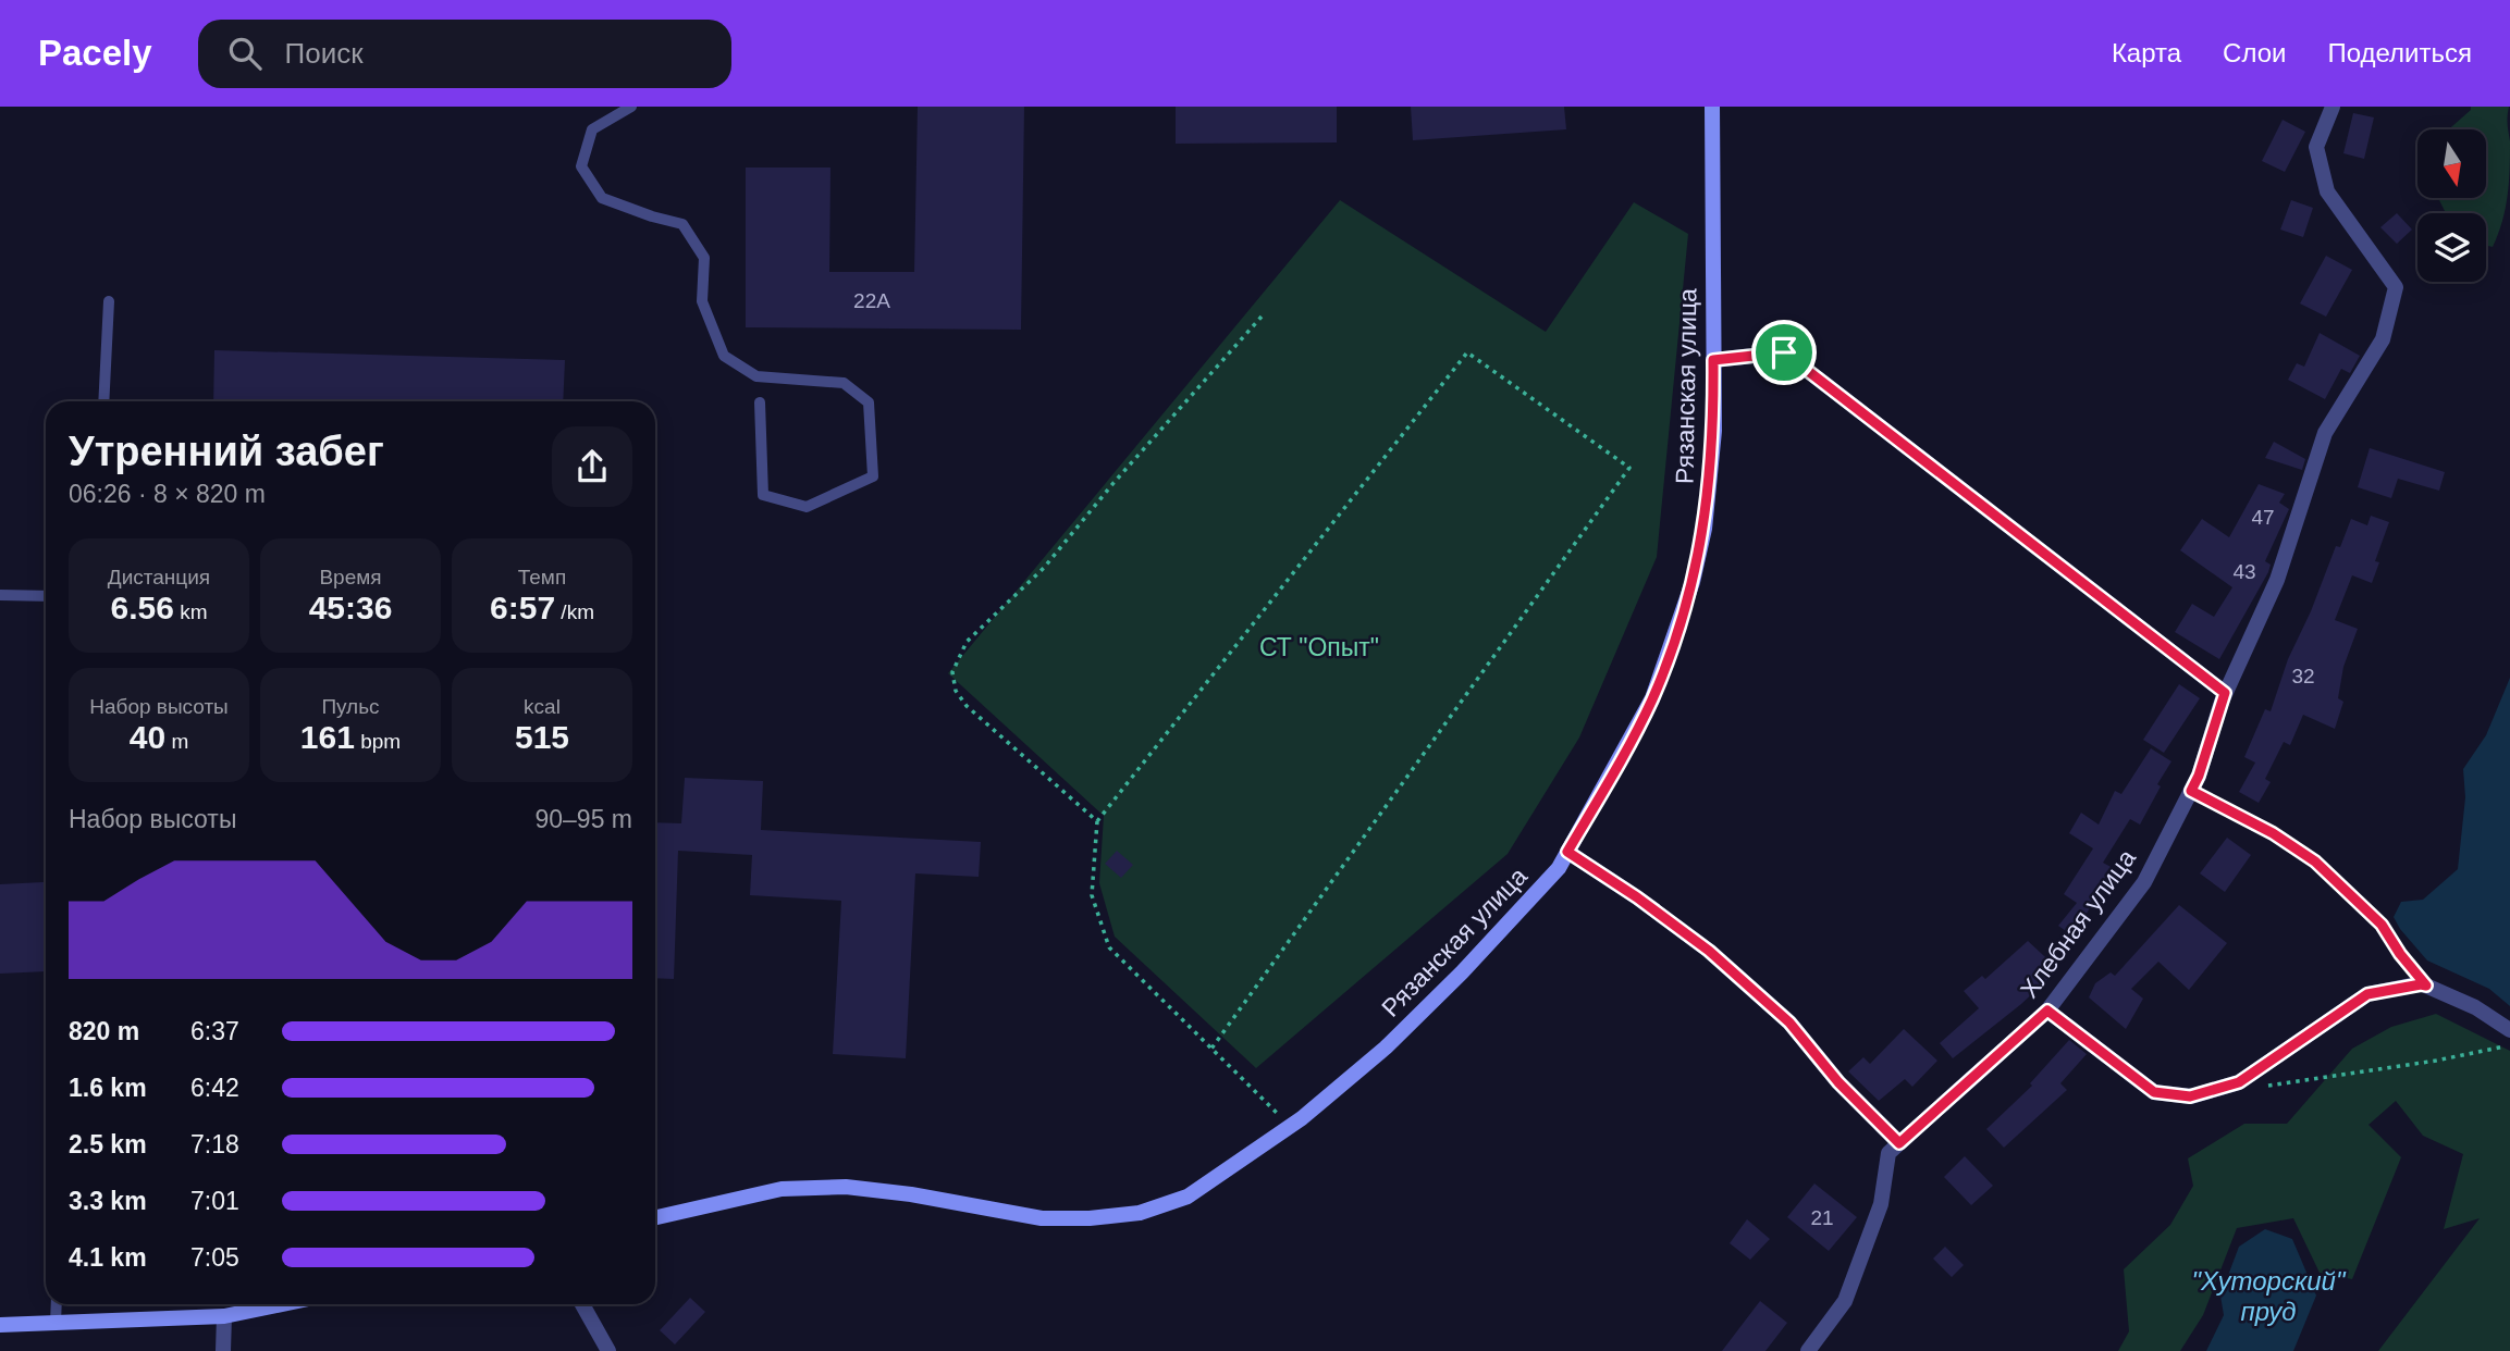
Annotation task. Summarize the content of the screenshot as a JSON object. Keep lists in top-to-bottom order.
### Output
{
  "streets": {
    "street": ["Рязанская улица", "Хлебная улица"]
  },
  "water": ["\"Хуторский\" пруд"],
  "parks": ["СТ \"Опыт\""],
  "house_numbers": [
    "22А",
    "47",
    "43",
    "32",
    "21"
  ],
  "north": "bottom",
  "page": {
    "header": "Pacely",
    "search": "Поиск",
    "nav": ["Карта", "Слои", "Поделиться"],
    "heading": ["Утренний забег", "06:26 · 8 × 820 m"],
    "stats": [
      ["Дистанция", "6.56 km"],
      ["Время", "45:36"],
      ["Темп", "6:57 /km"],
      ["Набор высоты", "40 m"],
      ["Пульс", "161 bpm"],
      ["kcal", "515"]
    ],
    "chart": ["Набор высоты", "90–95 m"],
    "list": [
      {
        "name": "820 m",
        "note": "6:37"
      },
      {
        "name": "1.6 km",
        "note": "6:42"
      },
      {
        "name": "2.5 km",
        "note": "7:18"
      },
      {
        "name": "3.3 km",
        "note": "7:01"
      },
      {
        "name": "4.1 km",
        "note": "7:05"
      }
    ]
  }
}
